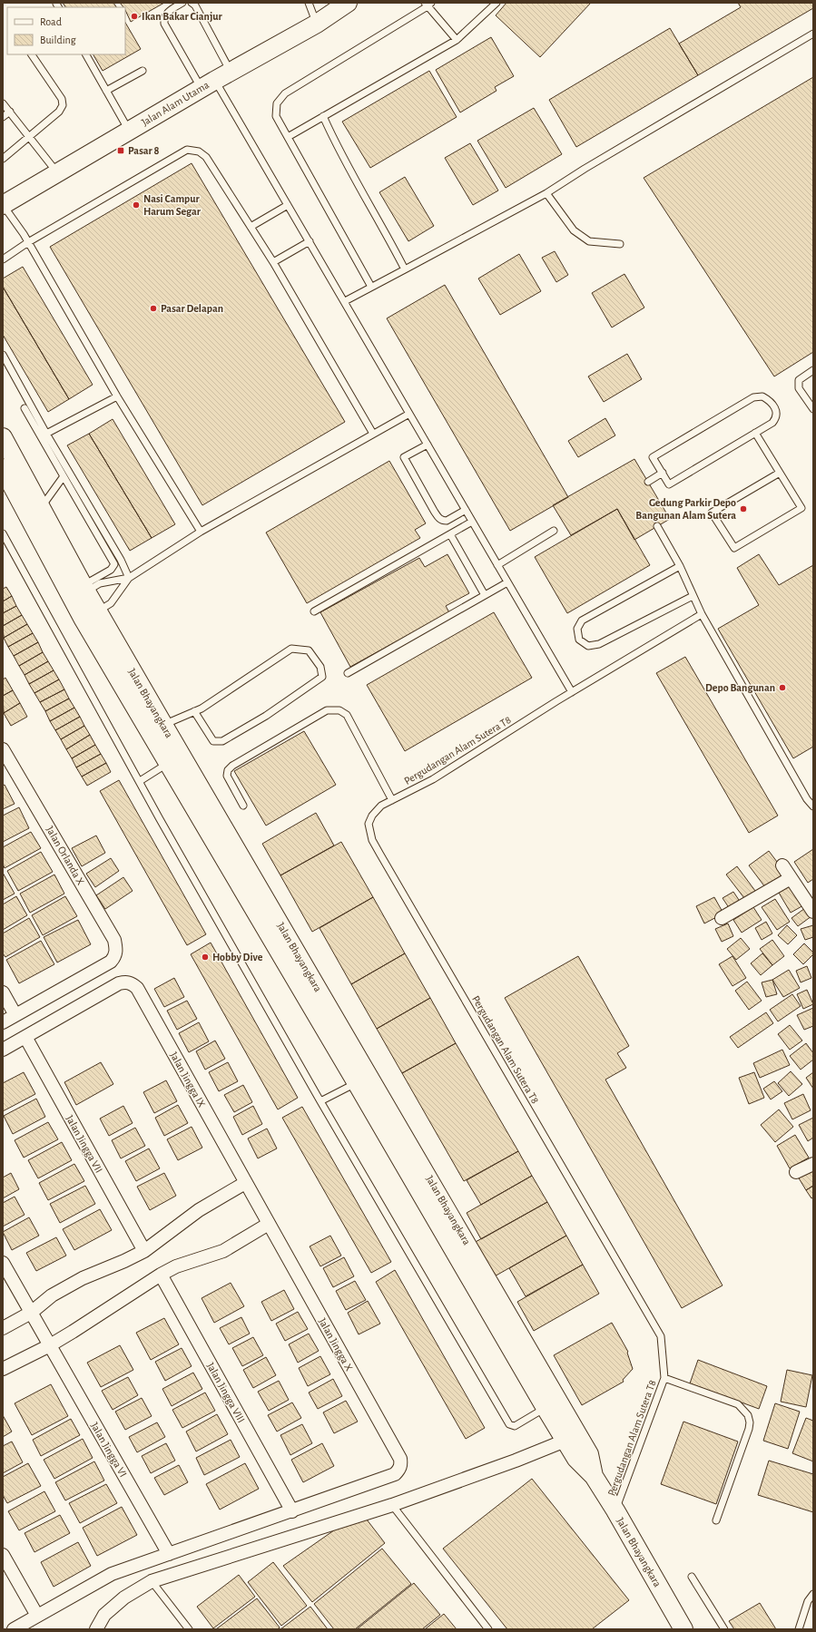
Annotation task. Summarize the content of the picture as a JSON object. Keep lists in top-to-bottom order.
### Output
{
  "streets": {
    "main road": ["Jalan Alam Utama", "Jalan Bhayangkara"],
    "street": [
      "Jalan Orlanda X",
      "Jalan Jingga IX",
      "Jalan Jingga VII",
      "Jalan Jingga X",
      "Jalan Jingga VIII",
      "Jalan Jingga VI"
    ],
    "lane": ["Pergudangan Alam Sutera T8"]
  },
  "crossings": [
    ["Jalan Bhayangkara", "Pergudangan Alam Sutera T8"],
    ["Jalan Jingga IX", "Jalan Jingga VII"],
    ["Jalan Jingga IX", "Jalan Jingga X"],
    ["Jalan Jingga X", "Jalan Jingga VIII"]
  ],
  "places": {
    "other": [
      "Ikan Bakar Cianjur",
      "Nasi Campur Harum Segar",
      "Pasar Delapan",
      "Gedung Parkir Depo Bangunan Alam Sutera",
      "Depo Bangunan",
      "Hobby Dive"
    ],
    "transit": ["Pasar 8"]
  },
  "legend": ["Road", "Building"]
}
